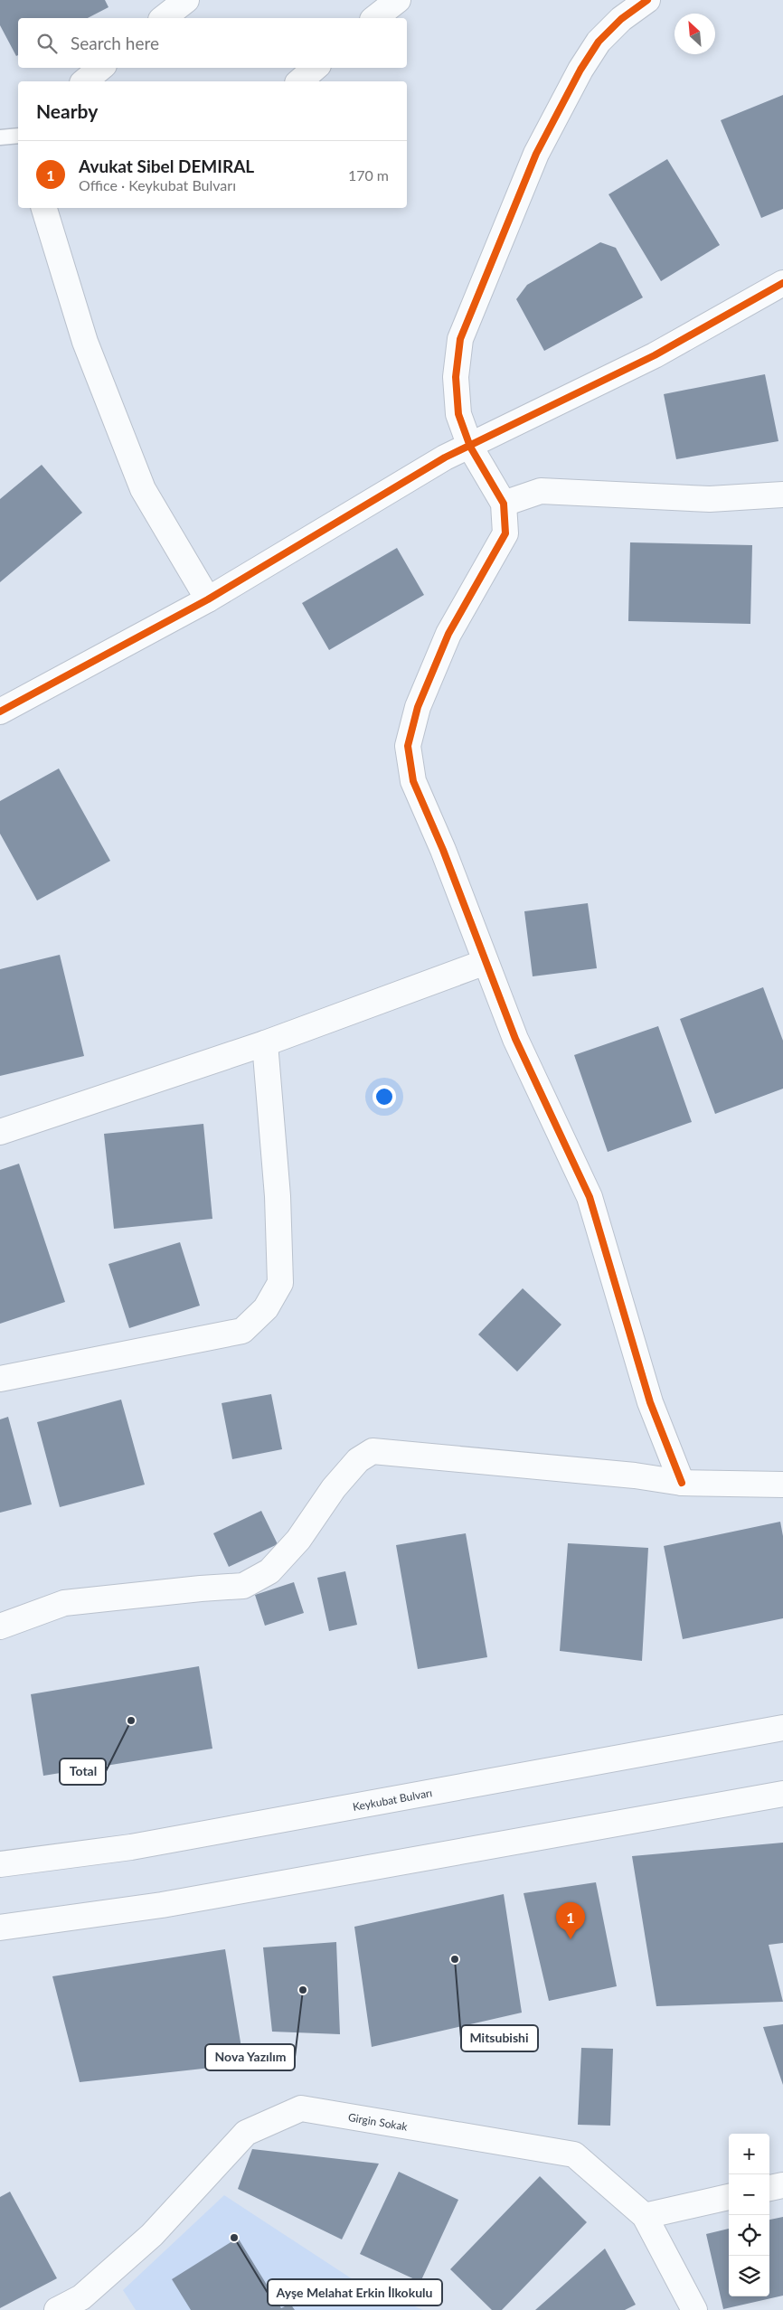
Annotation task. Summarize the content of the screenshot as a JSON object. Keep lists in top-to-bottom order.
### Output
{
  "streets": {
    "main road": ["Keykubat Bulvarı", "Girgin Sokak"]
  },
  "places": [
    "Total",
    "Mitsubishi",
    "Nova Yazılım",
    "Ayşe Melahat Erkin İlkokulu"
  ],
  "north": "top left",
  "page": {
    "search": "Search here",
    "heading": "Nearby",
    "list": [
      {
        "mark": "1",
        "name": "Avukat Sibel DEMIRAL",
        "note": "Office · Keykubat Bulvarı",
        "value": "170 m"
      }
    ],
    "pins": "1",
    "map_buttons": ["+", "−"]
  }
}
